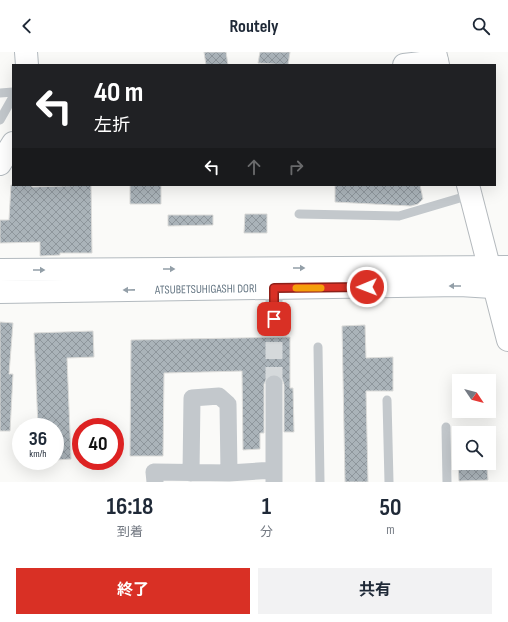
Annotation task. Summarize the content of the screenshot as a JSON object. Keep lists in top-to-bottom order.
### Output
{
  "streets": {
    "main road": ["ATSUBETSUHIGASHI DORI"]
  },
  "north": "bottom right",
  "page": {
    "header": "Routely",
    "turn": ["40 m", "左折"],
    "speed": "36 km/h",
    "limit": "40",
    "eta": [
      "16:18",
      "到着",
      "1",
      "分",
      "50",
      "m"
    ],
    "buttons": ["終了", "共有"]
  }
}
